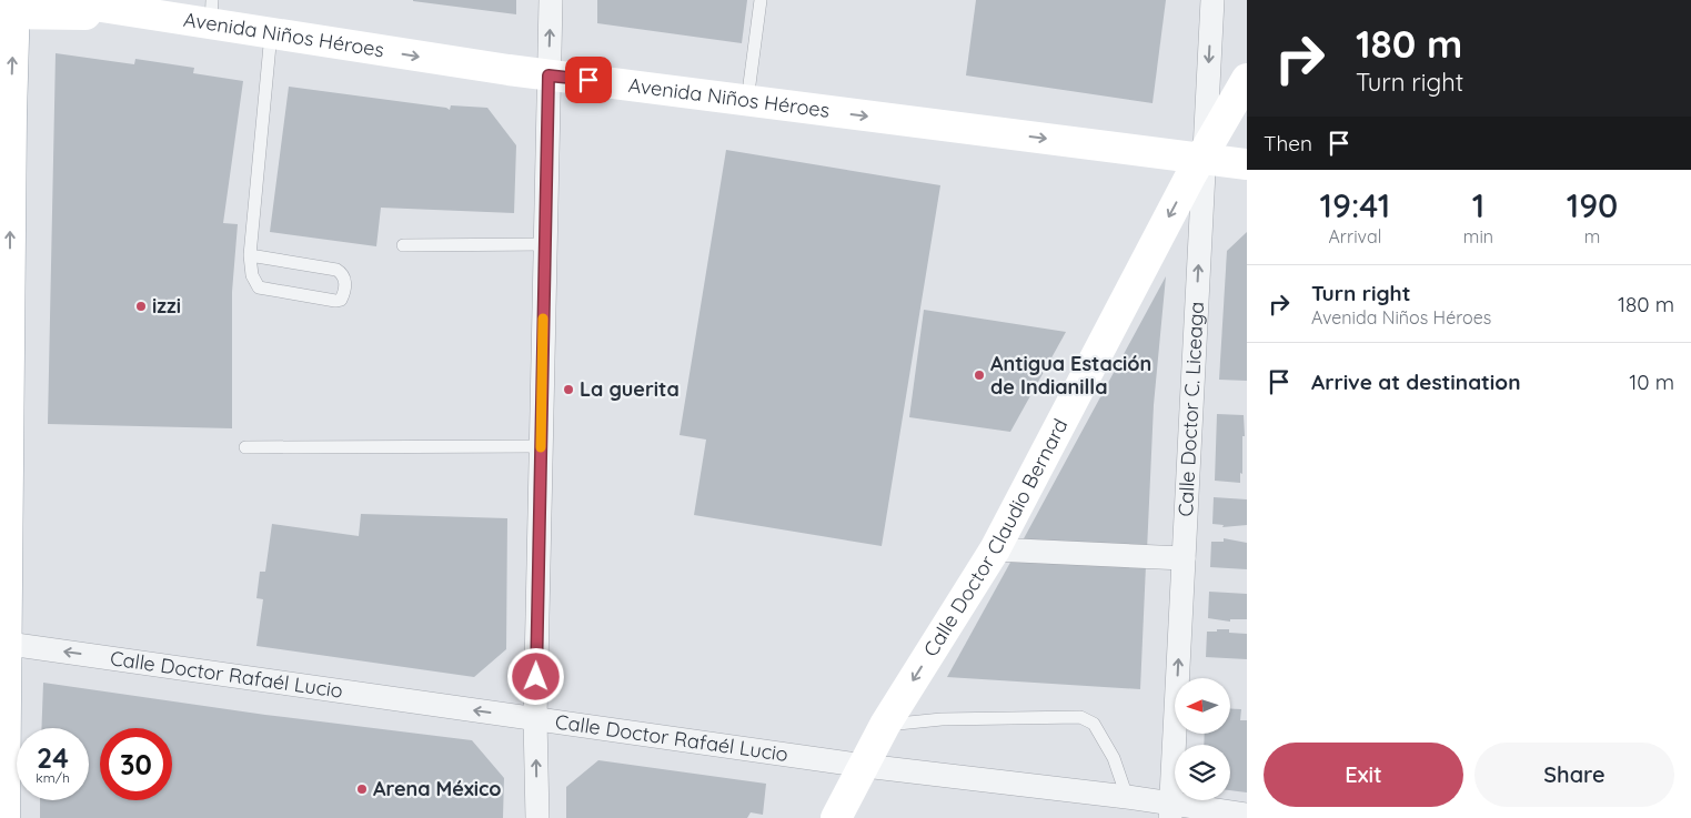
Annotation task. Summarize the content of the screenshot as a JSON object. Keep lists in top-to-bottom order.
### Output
{
  "streets": {
    "main road": ["Avenida Niños Héroes", "Calle Doctor Claudio Bernard"],
    "street": ["Calle Doctor C. Liceaga", "Calle Doctor Rafaél Lucio"]
  },
  "crossings": [
    ["Avenida Niños Héroes", "Calle Doctor C. Liceaga"],
    ["Avenida Niños Héroes", "Calle Doctor Claudio Bernard"],
    ["Calle Doctor C. Liceaga", "Calle Doctor Claudio Bernard"],
    ["Calle Doctor C. Liceaga", "Calle Doctor Rafaél Lucio"],
    ["Calle Doctor Claudio Bernard", "Calle Doctor Rafaél Lucio"]
  ],
  "one_way": ["Avenida Niños Héroes", "Calle Doctor Claudio Bernard", "Calle Doctor Rafaél Lucio"],
  "places": [
    "izzi",
    "Antigua Estación de Indianilla",
    "La guerita",
    "Arena México"
  ],
  "north": "left",
  "page": {
    "turn": ["180 m", "Turn right"],
    "then": "Then",
    "eta": [
      "19:41",
      "Arrival",
      "1",
      "min",
      "190",
      "m"
    ],
    "list": [
      {
        "name": "Turn right",
        "note": "Avenida Niños Héroes",
        "value": "180 m"
      },
      {
        "name": "Arrive at destination",
        "value": "10 m"
      }
    ],
    "speed": "24 km/h",
    "limit": "30",
    "buttons": ["Exit", "Share"]
  }
}
